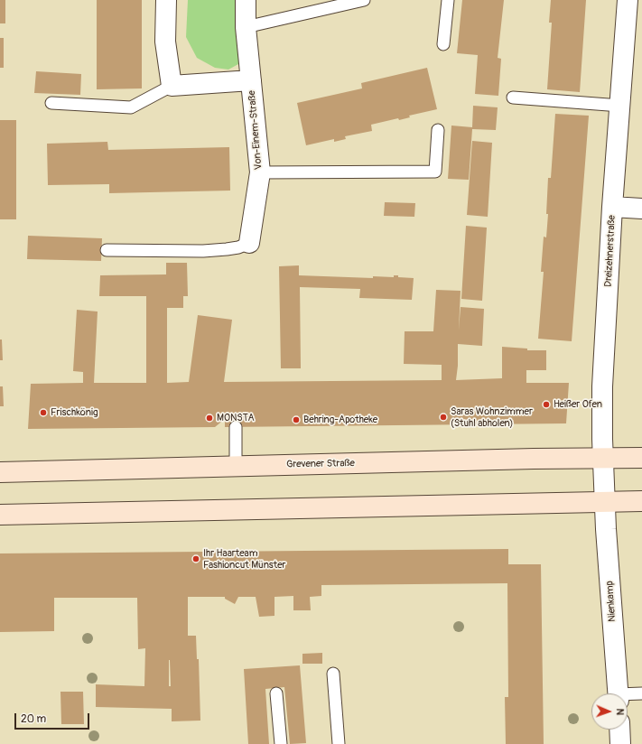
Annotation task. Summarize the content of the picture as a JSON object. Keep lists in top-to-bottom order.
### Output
{
  "streets": {
    "main road": ["Grevener Straße"],
    "street": ["Von-Einem-Straße", "Dreizehnerstraße", "Nienkamp"]
  },
  "crossings": [
    ["Dreizehnerstraße", "Grevener Straße"],
    ["Dreizehnerstraße", "Nienkamp"]
  ],
  "places": [
    "Heißer Ofen",
    "Frischkönig",
    "Saras Wohnzimmer (Stuhl abholen)",
    "MONSTA",
    "Behring-Apotheke",
    "Ihr Haarteam Fashioncut Münster"
  ],
  "scale_bar": "20 m",
  "north": "right"
}
